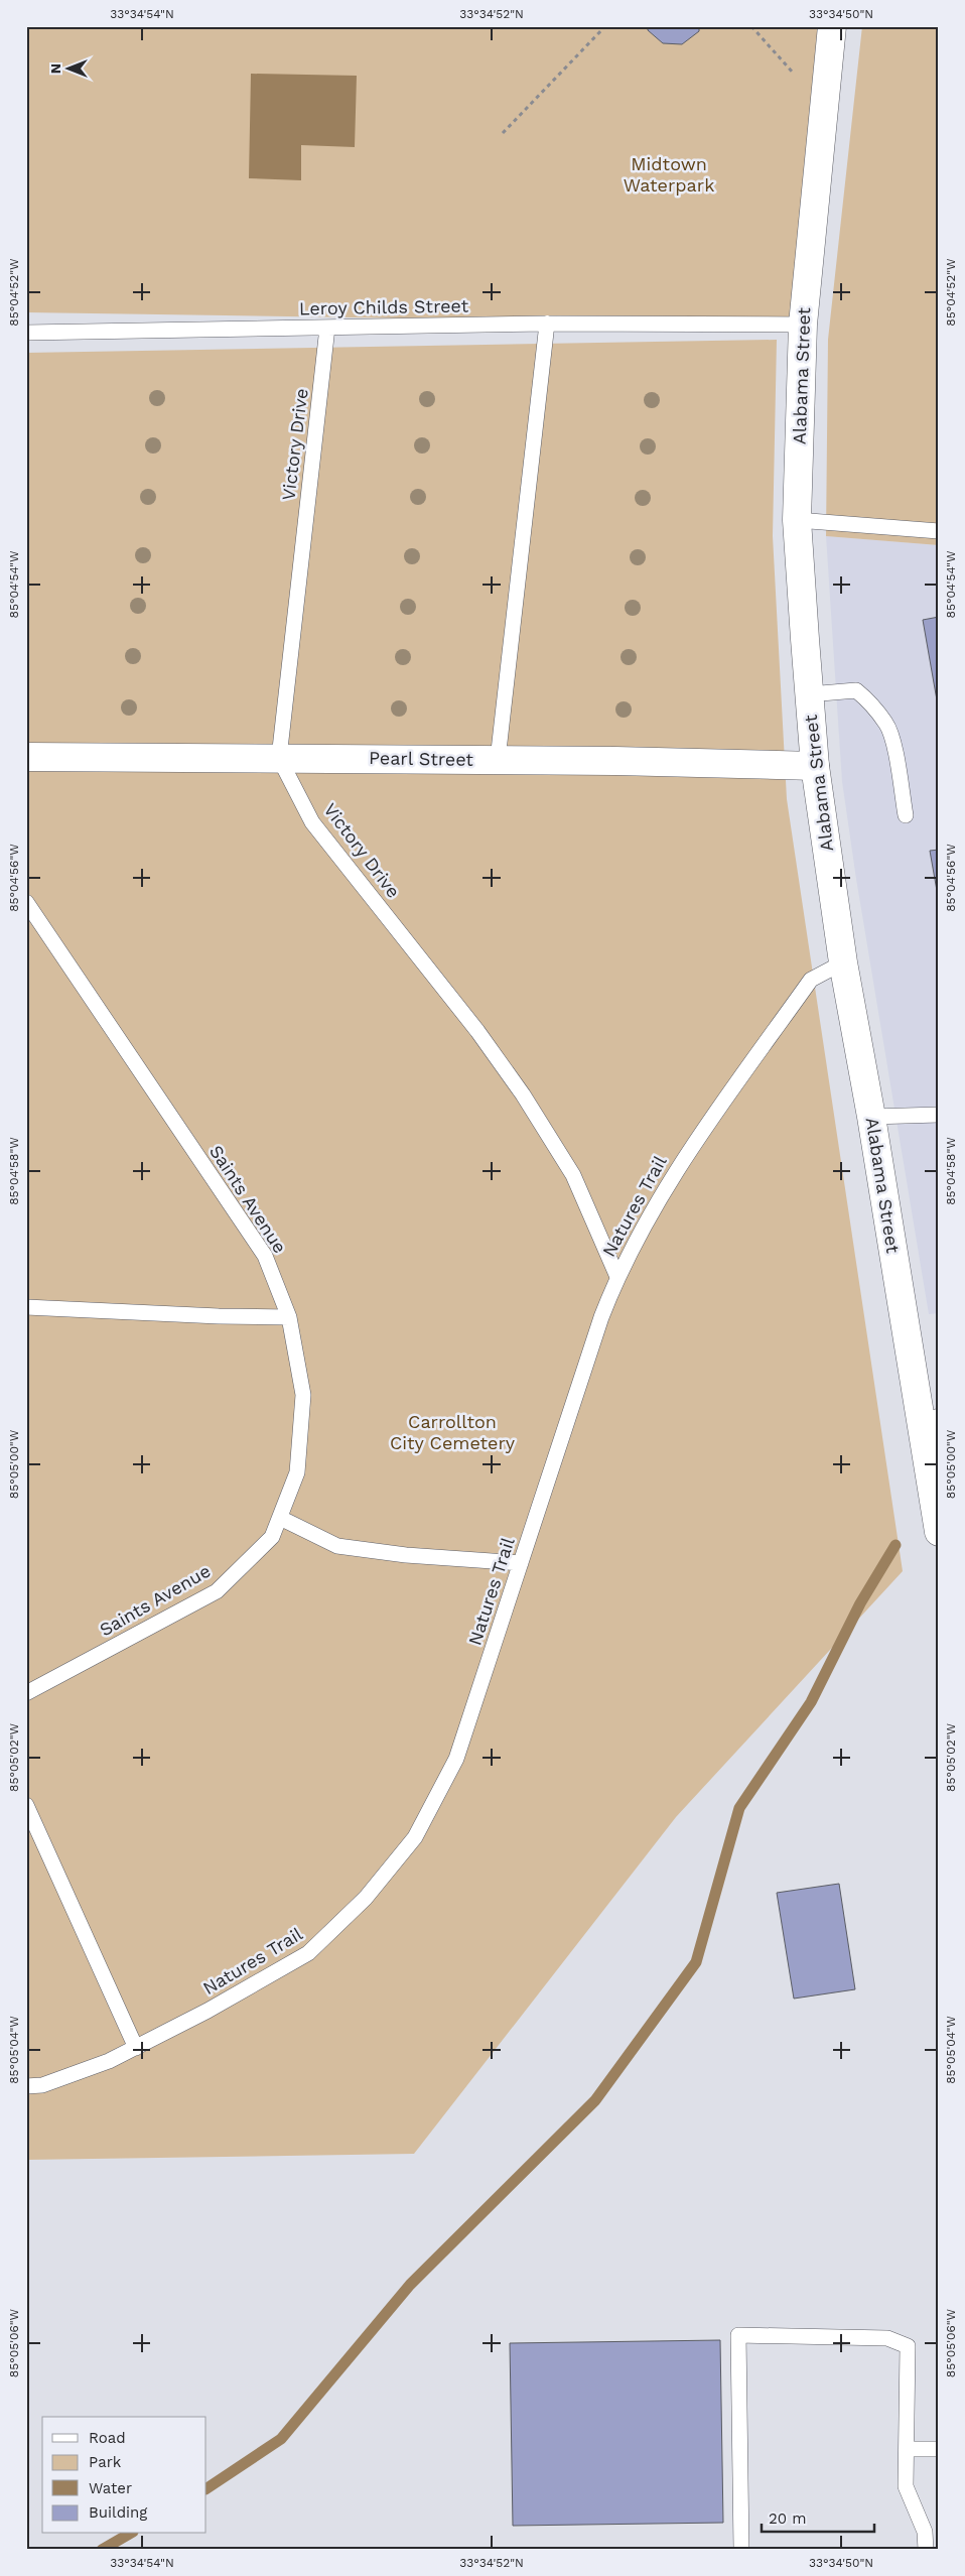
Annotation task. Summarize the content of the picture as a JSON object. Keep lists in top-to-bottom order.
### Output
{
  "streets": {
    "main road": ["Alabama Street", "Pearl Street"],
    "lane": [
      "Leroy Childs Street",
      "Victory Drive",
      "Saints Avenue",
      "Natures Trail"
    ]
  },
  "crossings": [
    ["Leroy Childs Street", "Alabama Street"],
    ["Leroy Childs Street", "Victory Drive"],
    ["Alabama Street", "Pearl Street"],
    ["Alabama Street", "Natures Trail"],
    ["Victory Drive", "Pearl Street"],
    ["Victory Drive", "Natures Trail"]
  ],
  "parks": ["Midtown Waterpark", "Carrollton City Cemetery"],
  "legend": [
    "Road",
    "Park",
    "Water",
    "Building"
  ],
  "scale_bar": "20 m",
  "north": "left",
  "coordinates": [
    "33°34'54\"N",
    "33°34'52\"N",
    "33°34'50\"N",
    "85°04'52\"W",
    "85°04'54\"W",
    "85°04'56\"W",
    "85°04'58\"W",
    "85°05'00\"W",
    "85°05'02\"W",
    "85°05'04\"W",
    "85°05'06\"W"
  ]
}
